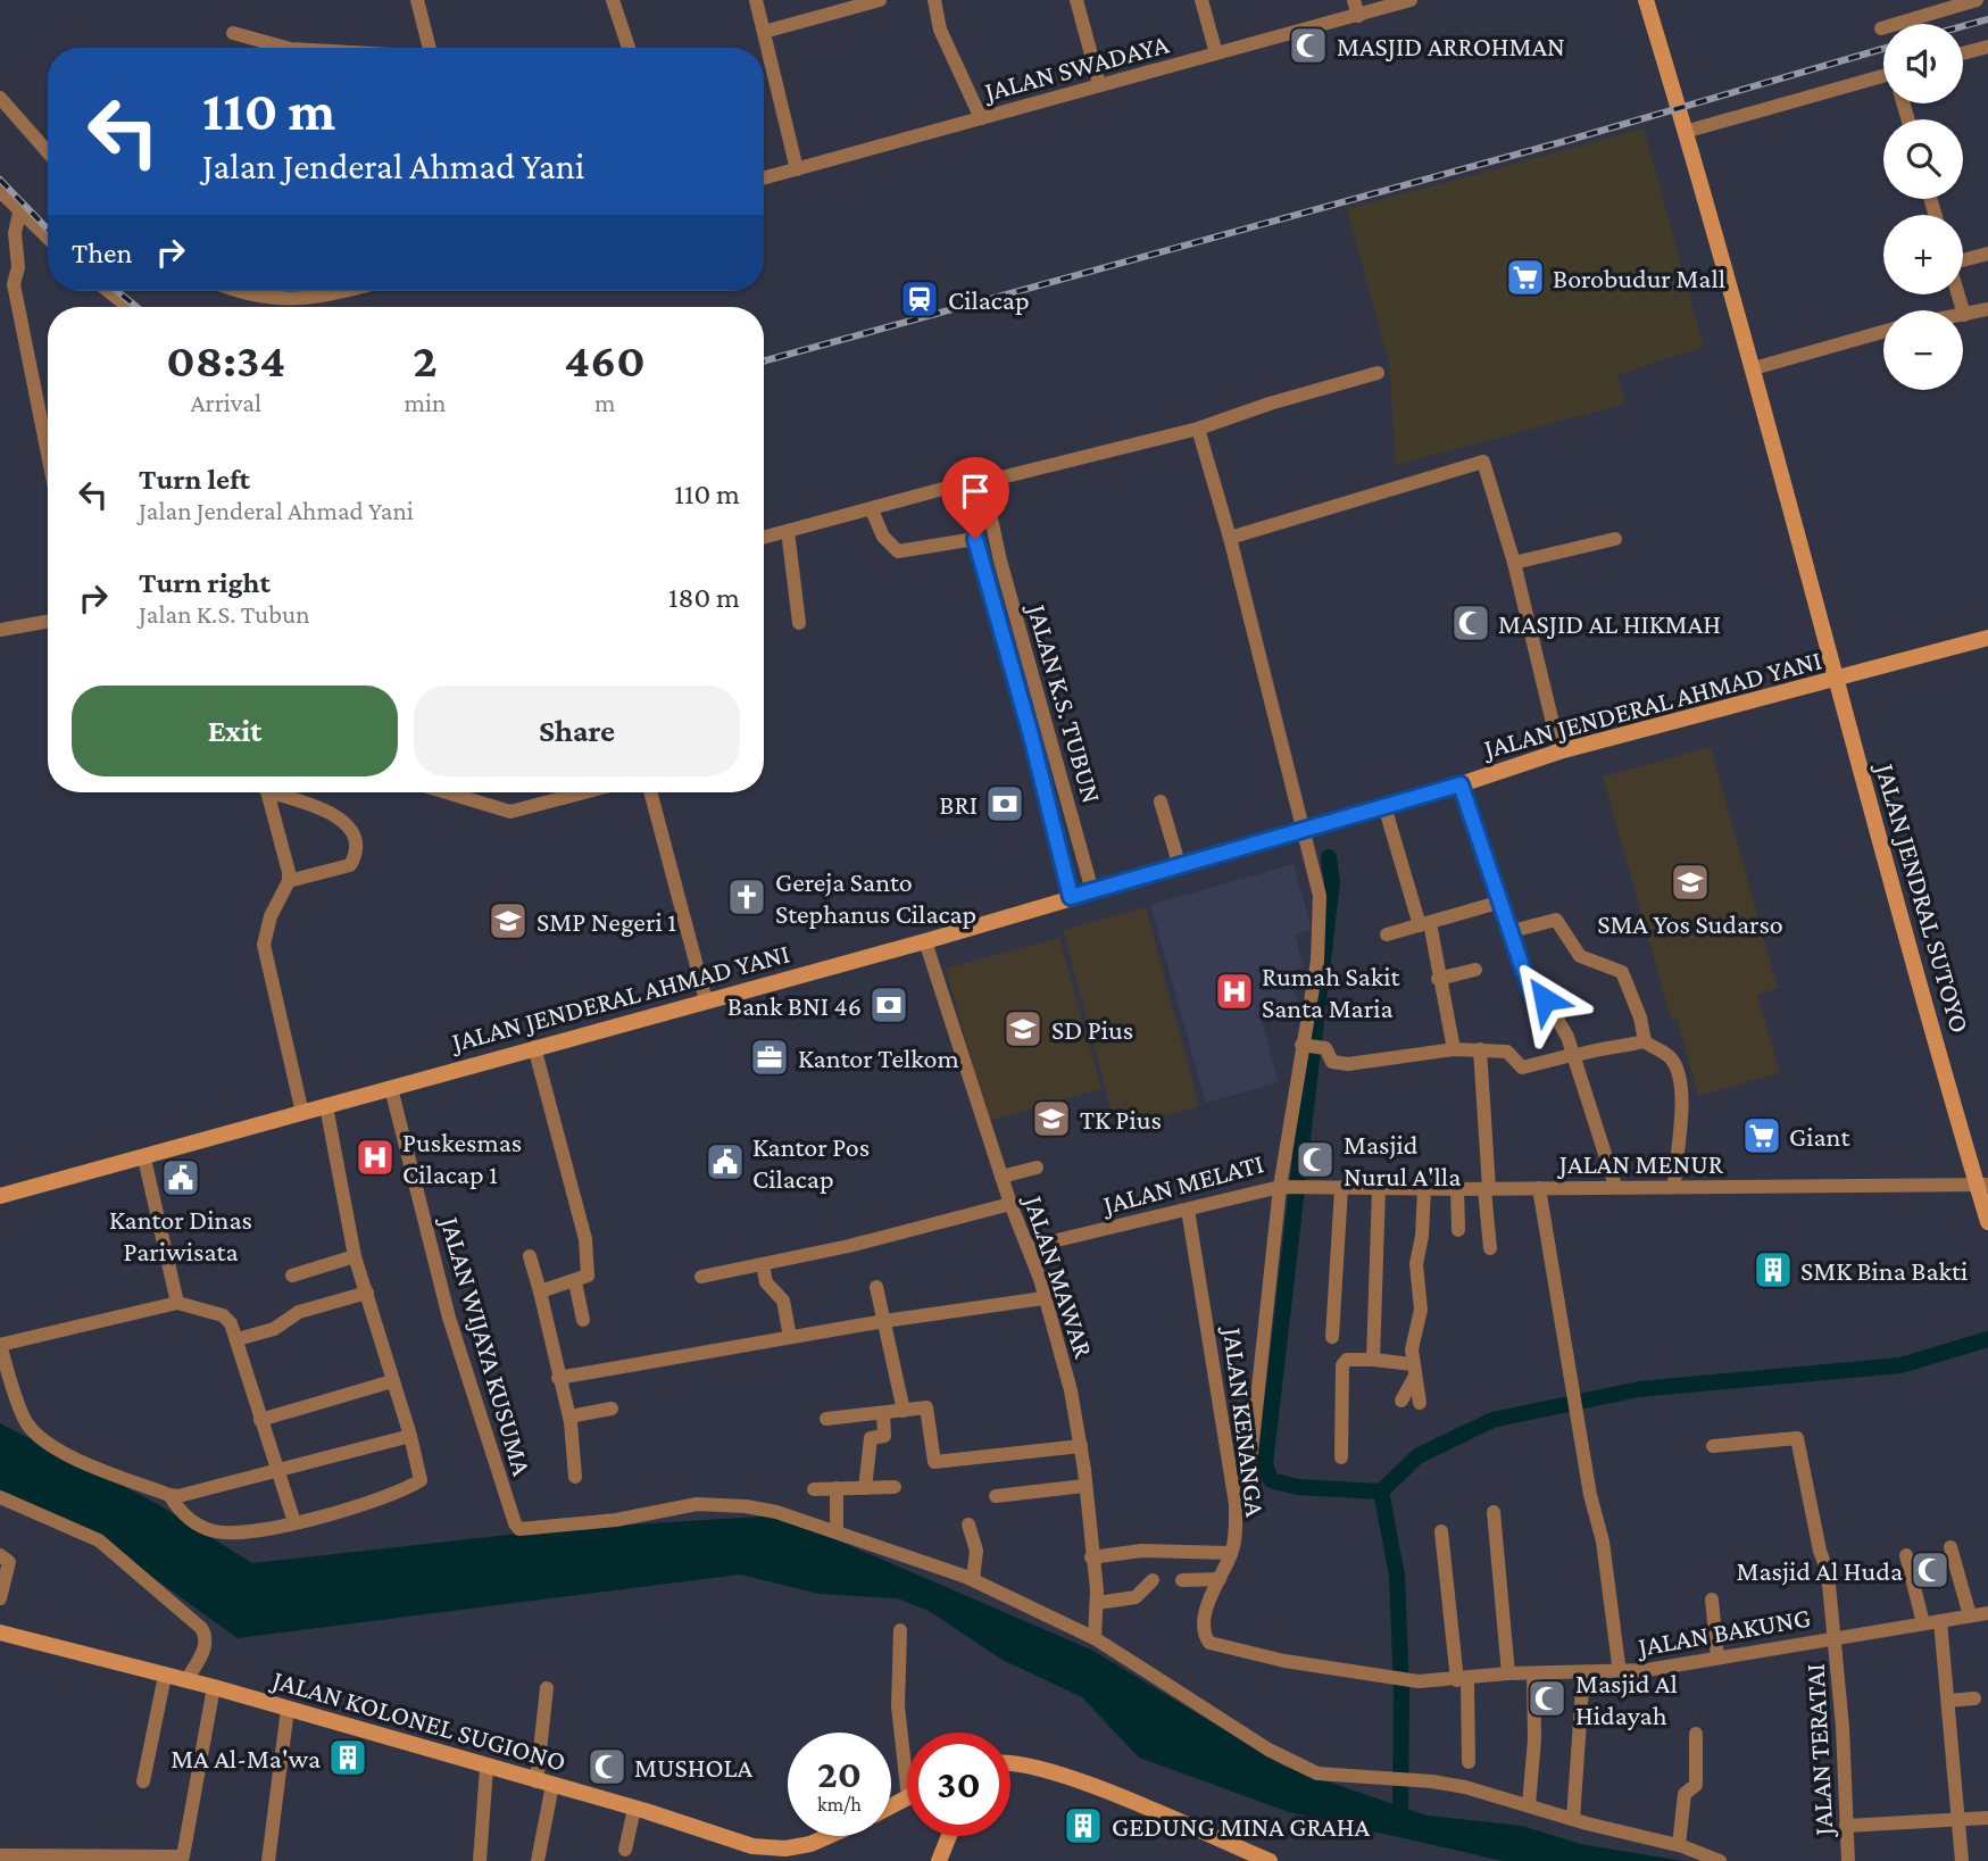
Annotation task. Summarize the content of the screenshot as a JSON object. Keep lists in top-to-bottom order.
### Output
{
  "streets": {
    "main road": ["JALAN JENDERAL AHMAD YANI", "JALAN JENDRAL SUTOYO", "JALAN KOLONEL SUGIONO"],
    "street": [
      "JALAN SWADAYA",
      "JALAN K.S. TUBUN",
      "JALAN MENUR",
      "JALAN MELATI",
      "JALAN MAWAR",
      "JALAN WIJAYA KUSUMA",
      "JALAN KENANGA",
      "JALAN BAKUNG",
      "JALAN TERATAI"
    ]
  },
  "crossings": [
    ["JALAN K.S. TUBUN", "JALAN JENDERAL AHMAD YANI"],
    ["JALAN JENDERAL AHMAD YANI", "JALAN JENDRAL SUTOYO"],
    ["JALAN JENDERAL AHMAD YANI", "JALAN MELATI"],
    ["JALAN JENDERAL AHMAD YANI", "JALAN MAWAR"],
    ["JALAN JENDERAL AHMAD YANI", "JALAN WIJAYA KUSUMA"],
    ["JALAN JENDRAL SUTOYO", "JALAN MENUR"],
    ["JALAN MENUR", "JALAN MELATI"],
    ["JALAN MELATI", "JALAN MAWAR"],
    ["JALAN MELATI", "JALAN KENANGA"],
    ["JALAN KENANGA", "JALAN BAKUNG"],
    ["JALAN BAKUNG", "JALAN TERATAI"]
  ],
  "places": {
    "mosque": [
      "MASJID ARROHMAN",
      "MASJID AL HIKMAH",
      "Masjid Nurul A'lla",
      "Masjid Al Huda",
      "Masjid Al Hidayah",
      "MUSHOLA"
    ],
    "supermarket": ["Borobudur Mall", "Giant"],
    "station": ["Cilacap"],
    "bank": ["BRI", "Bank BNI 46"],
    "school or university": [
      "SMA Yos Sudarso",
      "SMP Negeri 1",
      "SD Pius",
      "TK Pius"
    ],
    "church": ["Gereja Santo Stephanus Cilacap"],
    "hospital": ["Rumah Sakit Santa Maria", "Puskesmas Cilacap 1"],
    "office": ["Kantor Telkom"],
    "public building": ["Kantor Pos Cilacap", "Kantor Dinas Pariwisata"],
    "building": ["SMK Bina Bakti", "MA Al-Ma'wa", "GEDUNG MINA GRAHA"]
  },
  "page": {
    "map_buttons": ["+", "−"],
    "turn": ["110 m", "Jalan Jenderal Ahmad Yani"],
    "then": "Then",
    "eta": [
      "08:34",
      "Arrival",
      "2",
      "min",
      "460",
      "m"
    ],
    "list": [
      {
        "name": "Turn left",
        "note": "Jalan Jenderal Ahmad Yani",
        "value": "110 m"
      },
      {
        "name": "Turn right",
        "note": "Jalan K.S. Tubun",
        "value": "180 m"
      }
    ],
    "buttons": ["Exit", "Share"],
    "speed": "20 km/h",
    "limit": "30"
  }
}
